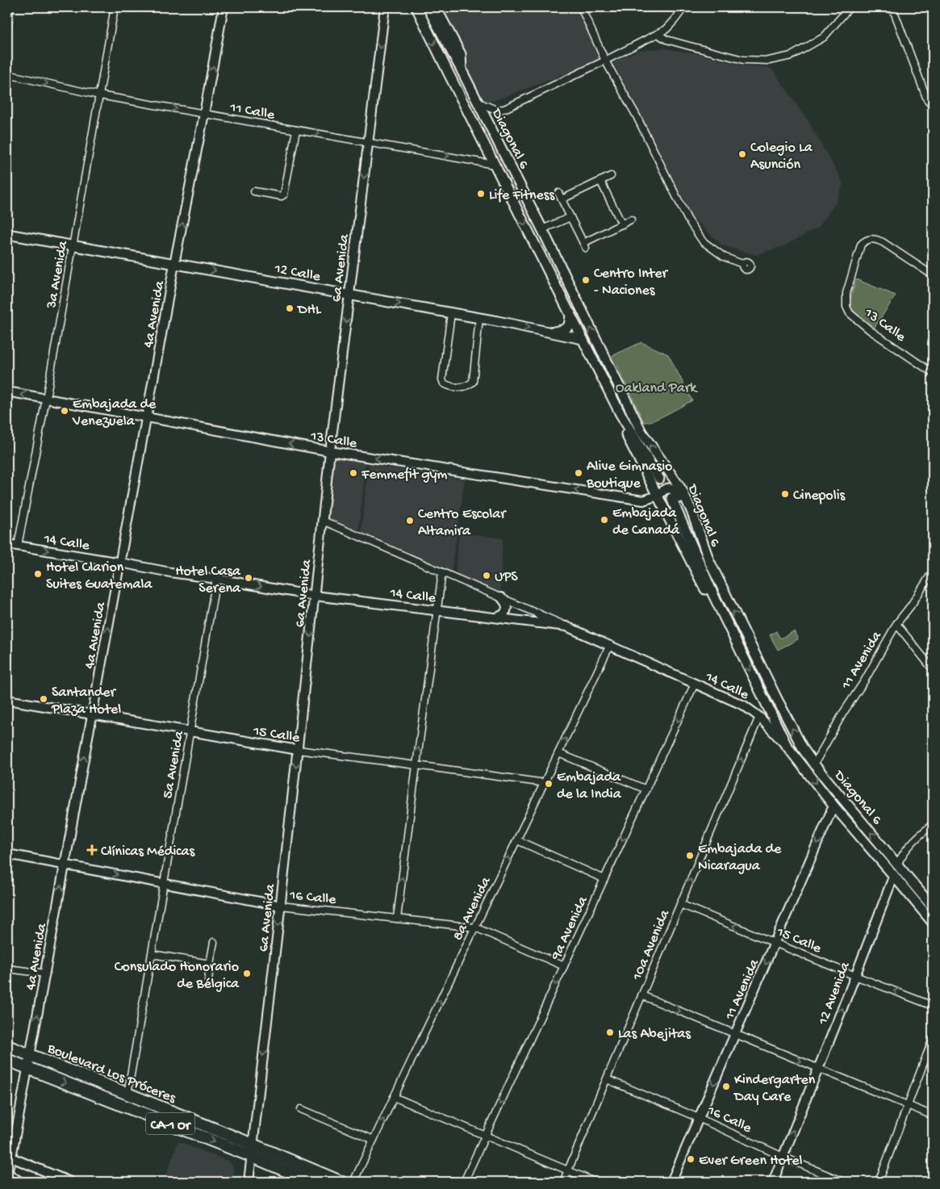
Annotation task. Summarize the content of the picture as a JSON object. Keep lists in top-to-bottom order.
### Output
{
  "streets": {
    "highway": ["Boulevard Los Próceres", "CA-1 Or"],
    "main road": ["Diagonal 6", "12 Calle", "12 Avenida"],
    "street": [
      "11 Calle",
      "6a Avenida",
      "3a Avenida",
      "4a Avenida",
      "13 Calle",
      "14 Calle",
      "11 Avenida",
      "15 Calle",
      "5a Avenida",
      "16 Calle",
      "8a Avenida",
      "9a Avenida",
      "10a Avenida"
    ]
  },
  "crossings": [
    ["11 Calle", "Diagonal 6"],
    ["11 Calle", "6a Avenida"],
    ["11 Calle", "3a Avenida"],
    ["11 Calle", "4a Avenida"],
    ["Diagonal 6", "12 Calle"],
    ["Diagonal 6", "13 Calle"],
    ["Diagonal 6", "14 Calle"],
    ["Diagonal 6", "11 Avenida"],
    ["Diagonal 6", "12 Avenida"],
    ["6a Avenida", "12 Calle"],
    ["6a Avenida", "13 Calle"],
    ["6a Avenida", "14 Calle"],
    ["6a Avenida", "15 Calle"],
    ["6a Avenida", "16 Calle"],
    ["6a Avenida", "Boulevard Los Próceres"],
    ["12 Calle", "3a Avenida"],
    ["12 Calle", "4a Avenida"],
    ["3a Avenida", "13 Calle"],
    ["3a Avenida", "14 Calle"],
    ["4a Avenida", "13 Calle"],
    ["4a Avenida", "14 Calle"],
    ["4a Avenida", "15 Calle"],
    ["4a Avenida", "16 Calle"],
    ["4a Avenida", "Boulevard Los Próceres"],
    ["14 Calle", "5a Avenida"],
    ["14 Calle", "8a Avenida"],
    ["14 Calle", "9a Avenida"],
    ["14 Calle", "10a Avenida"],
    ["11 Avenida", "15 Calle"],
    ["11 Avenida", "16 Calle"],
    ["15 Calle", "5a Avenida"],
    ["15 Calle", "8a Avenida"],
    ["15 Calle", "10a Avenida"],
    ["15 Calle", "12 Avenida"],
    ["5a Avenida", "16 Calle"],
    ["5a Avenida", "Boulevard Los Próceres"],
    ["16 Calle", "8a Avenida"],
    ["16 Calle", "9a Avenida"],
    ["16 Calle", "10a Avenida"],
    ["16 Calle", "12 Avenida"]
  ],
  "one_way": [
    "11 Calle",
    "6a Avenida",
    "12 Calle",
    "4a Avenida",
    "13 Calle",
    "11 Avenida",
    "8a Avenida",
    "9a Avenida",
    "10a Avenida",
    "12 Avenida"
  ],
  "parks": ["Oakland Park"],
  "places": {
    "other": [
      "Colegio La Asunción",
      "Life Fitness",
      "Centro Inter - Naciones",
      "DHL",
      "Embajada de Venezuela",
      "Femmefit gym",
      "Alive Gimnasio Boutique",
      "Cinepolis",
      "Embajada de Canadá",
      "Centro Escolar Altamira",
      "Hotel Clarion Suites Guatemala",
      "UPS",
      "Hotel Casa Serena",
      "Santander Plaza Hotel",
      "Embajada de la India",
      "Embajada de Nicaragua",
      "Consulado Honorario de Bélgica",
      "Las Abejitas",
      "Kindergarten Day Care",
      "Ever Green Hotel"
    ],
    "health": ["Clínicas Médicas"]
  }
}
